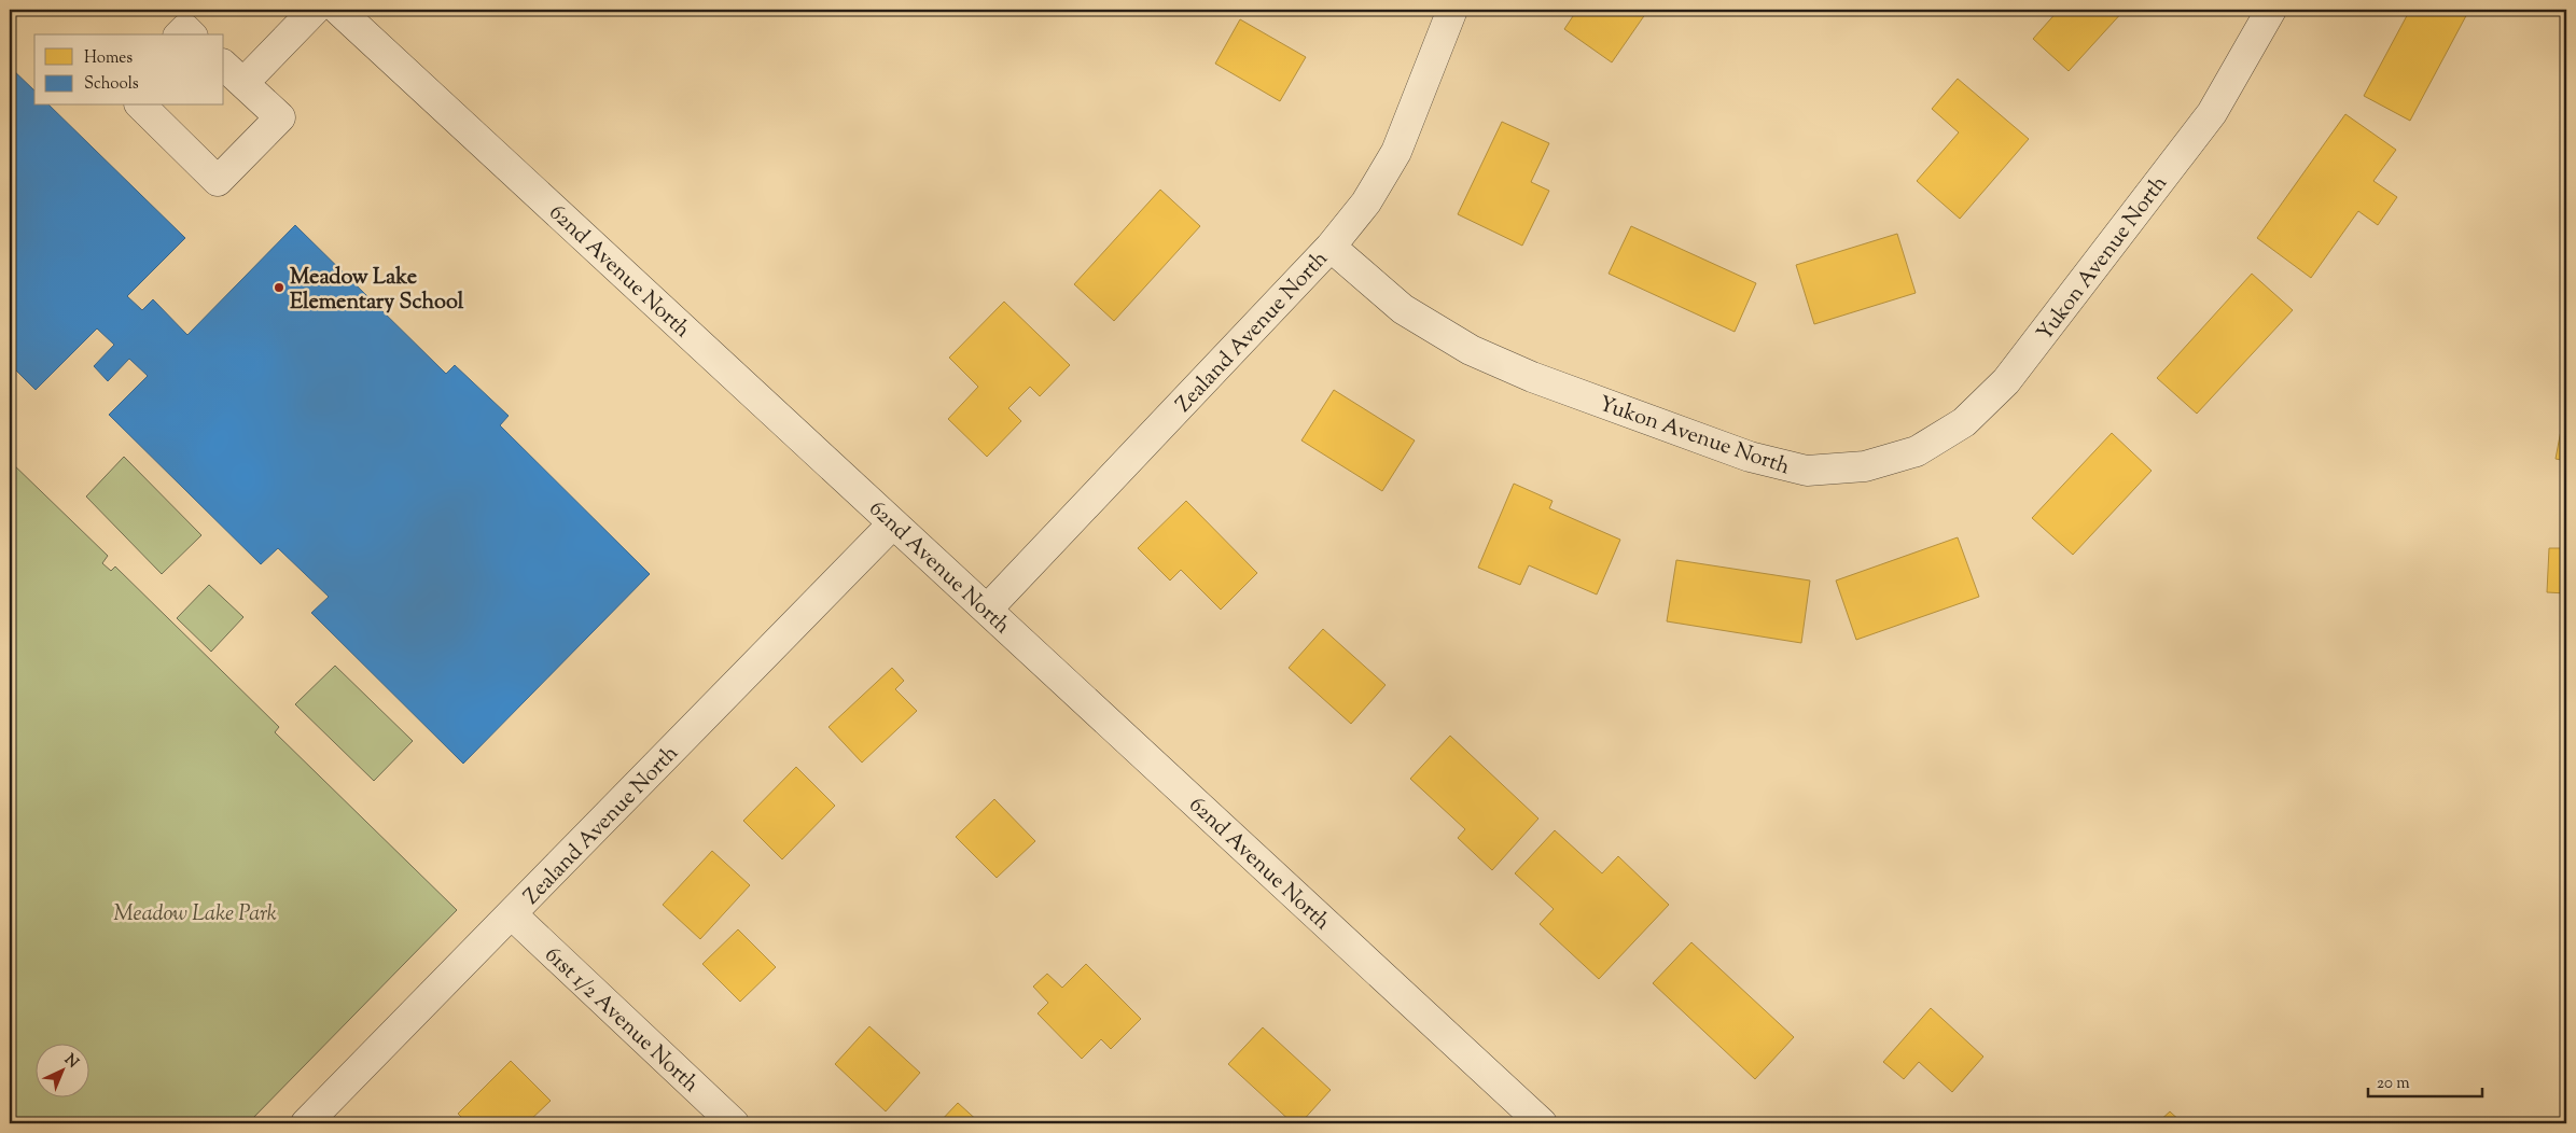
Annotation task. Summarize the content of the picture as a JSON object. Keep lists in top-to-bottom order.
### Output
{
  "streets": {
    "street": [
      "Yukon Avenue North",
      "62nd Avenue North",
      "Zealand Avenue North",
      "61st 1/2 Avenue North"
    ]
  },
  "crossings": [
    ["Yukon Avenue North", "Zealand Avenue North"],
    ["62nd Avenue North", "Zealand Avenue North"],
    ["Zealand Avenue North", "61st 1/2 Avenue North"]
  ],
  "parks": ["Meadow Lake Park"],
  "places": ["Meadow Lake Elementary School"],
  "legend": ["Homes", "Schools"],
  "scale_bar": "20 m",
  "north": "top right"
}
